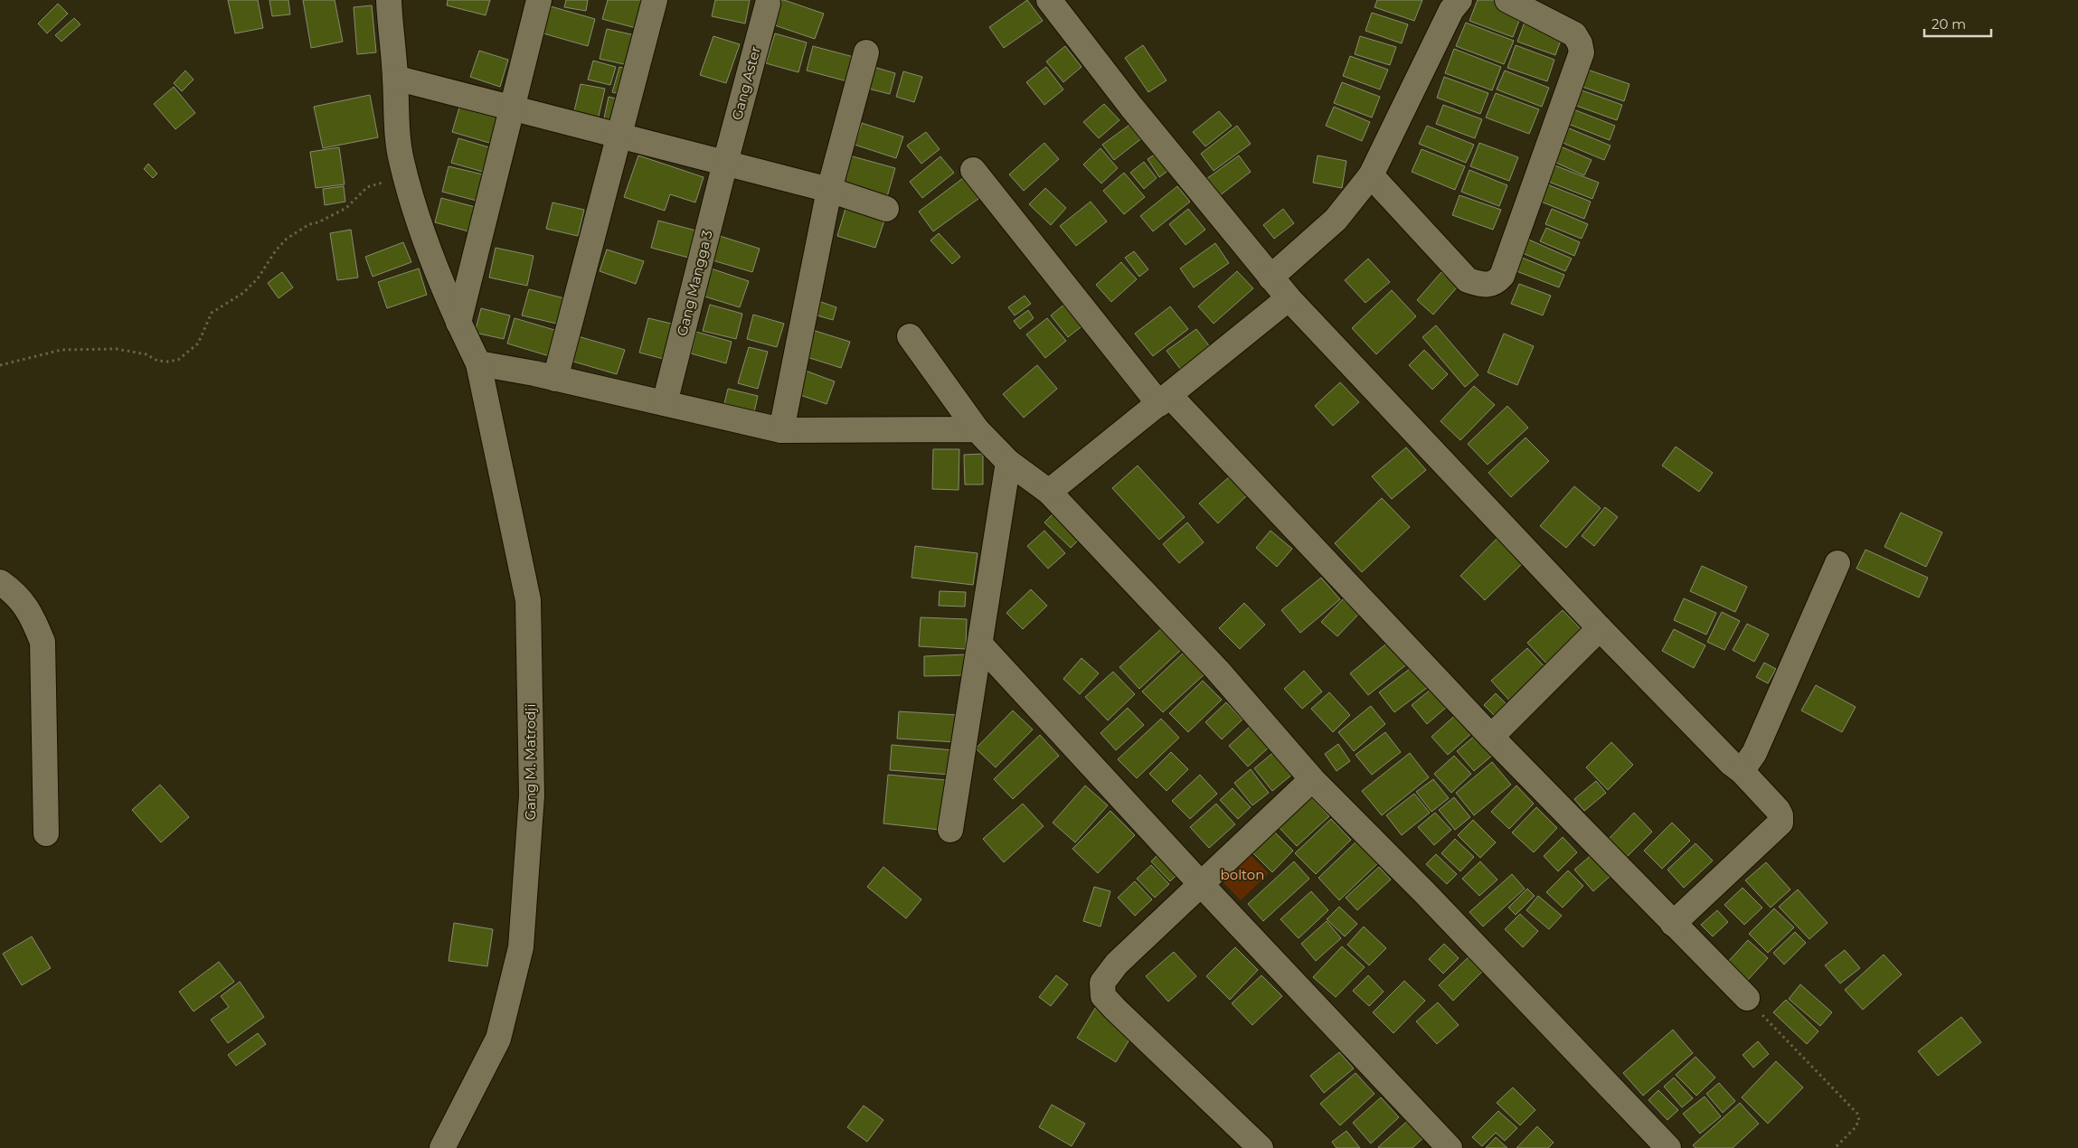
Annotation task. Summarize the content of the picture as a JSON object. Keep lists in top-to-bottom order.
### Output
{
  "streets": {
    "street": ["Gang Aster", "Gang Mangga 3", "Gang M. Matrodji"]
  },
  "crossings": [
    ["Gang Aster", "Gang Mangga 3"]
  ],
  "parks": ["bolton"],
  "scale_bar": "20 m"
}
